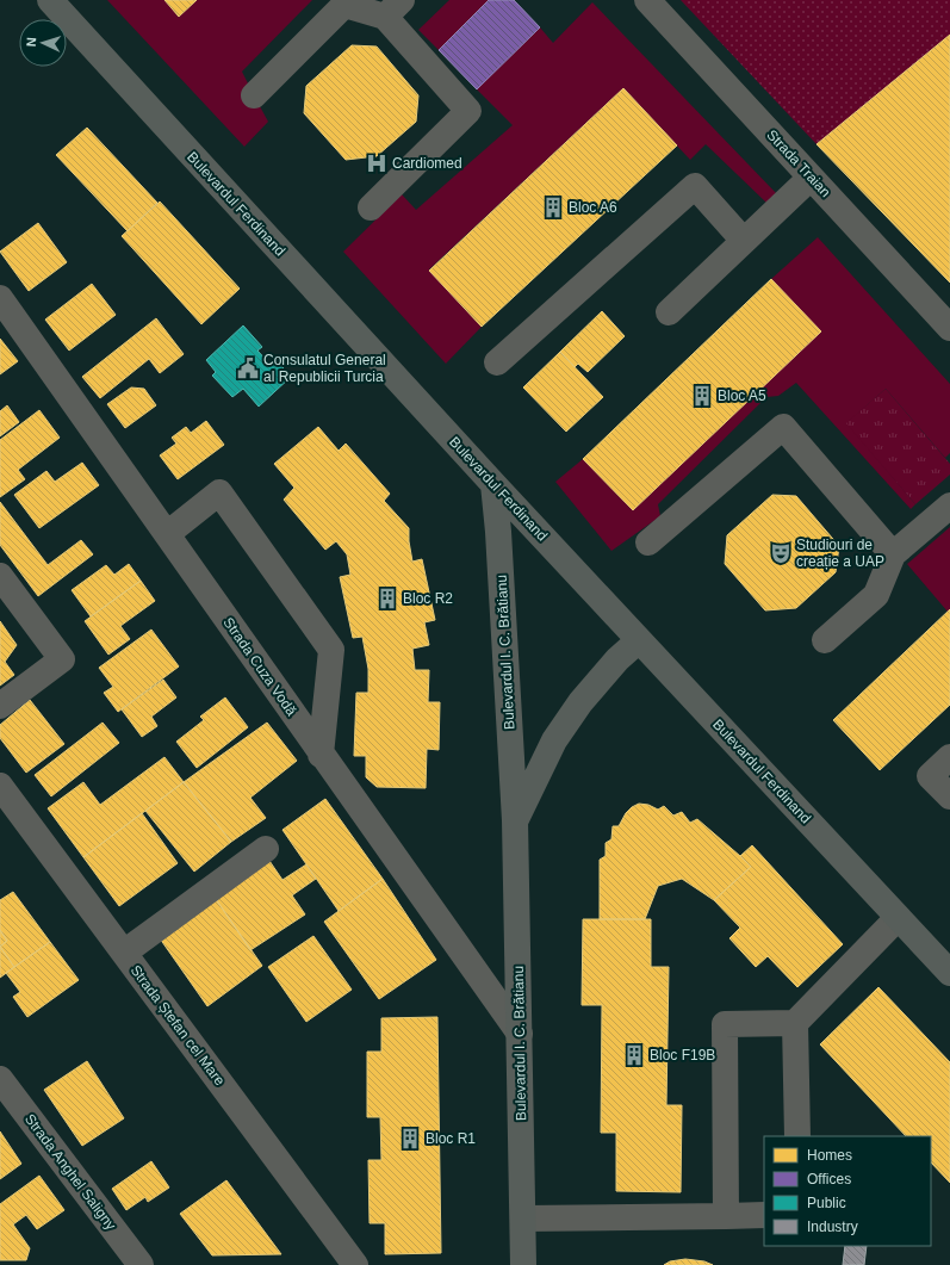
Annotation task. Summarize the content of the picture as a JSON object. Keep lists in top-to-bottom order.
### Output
{
  "streets": {
    "main road": ["Bulevardul Ferdinand", "Bulevardul I. C. Brătianu"],
    "street": [
      "Strada Traian",
      "Strada Cuza Vodă",
      "Strada Ștefan cel Mare",
      "Strada Anghel Saligny"
    ]
  },
  "crossings": [
    ["Bulevardul Ferdinand", "Bulevardul I. C. Brătianu"],
    ["Bulevardul I. C. Brătianu", "Strada Cuza Vodă"]
  ],
  "places": {
    "hospital": ["Cardiomed"],
    "building": [
      "Bloc A6",
      "Bloc A5",
      "Bloc R2",
      "Bloc F19B",
      "Bloc R1"
    ],
    "public building": ["Consulatul General al Republicii Turcia"],
    "theatre": ["Studiouri de creație a UAP"]
  },
  "legend": [
    "Homes",
    "Offices",
    "Public",
    "Industry"
  ],
  "north": "left"
}
